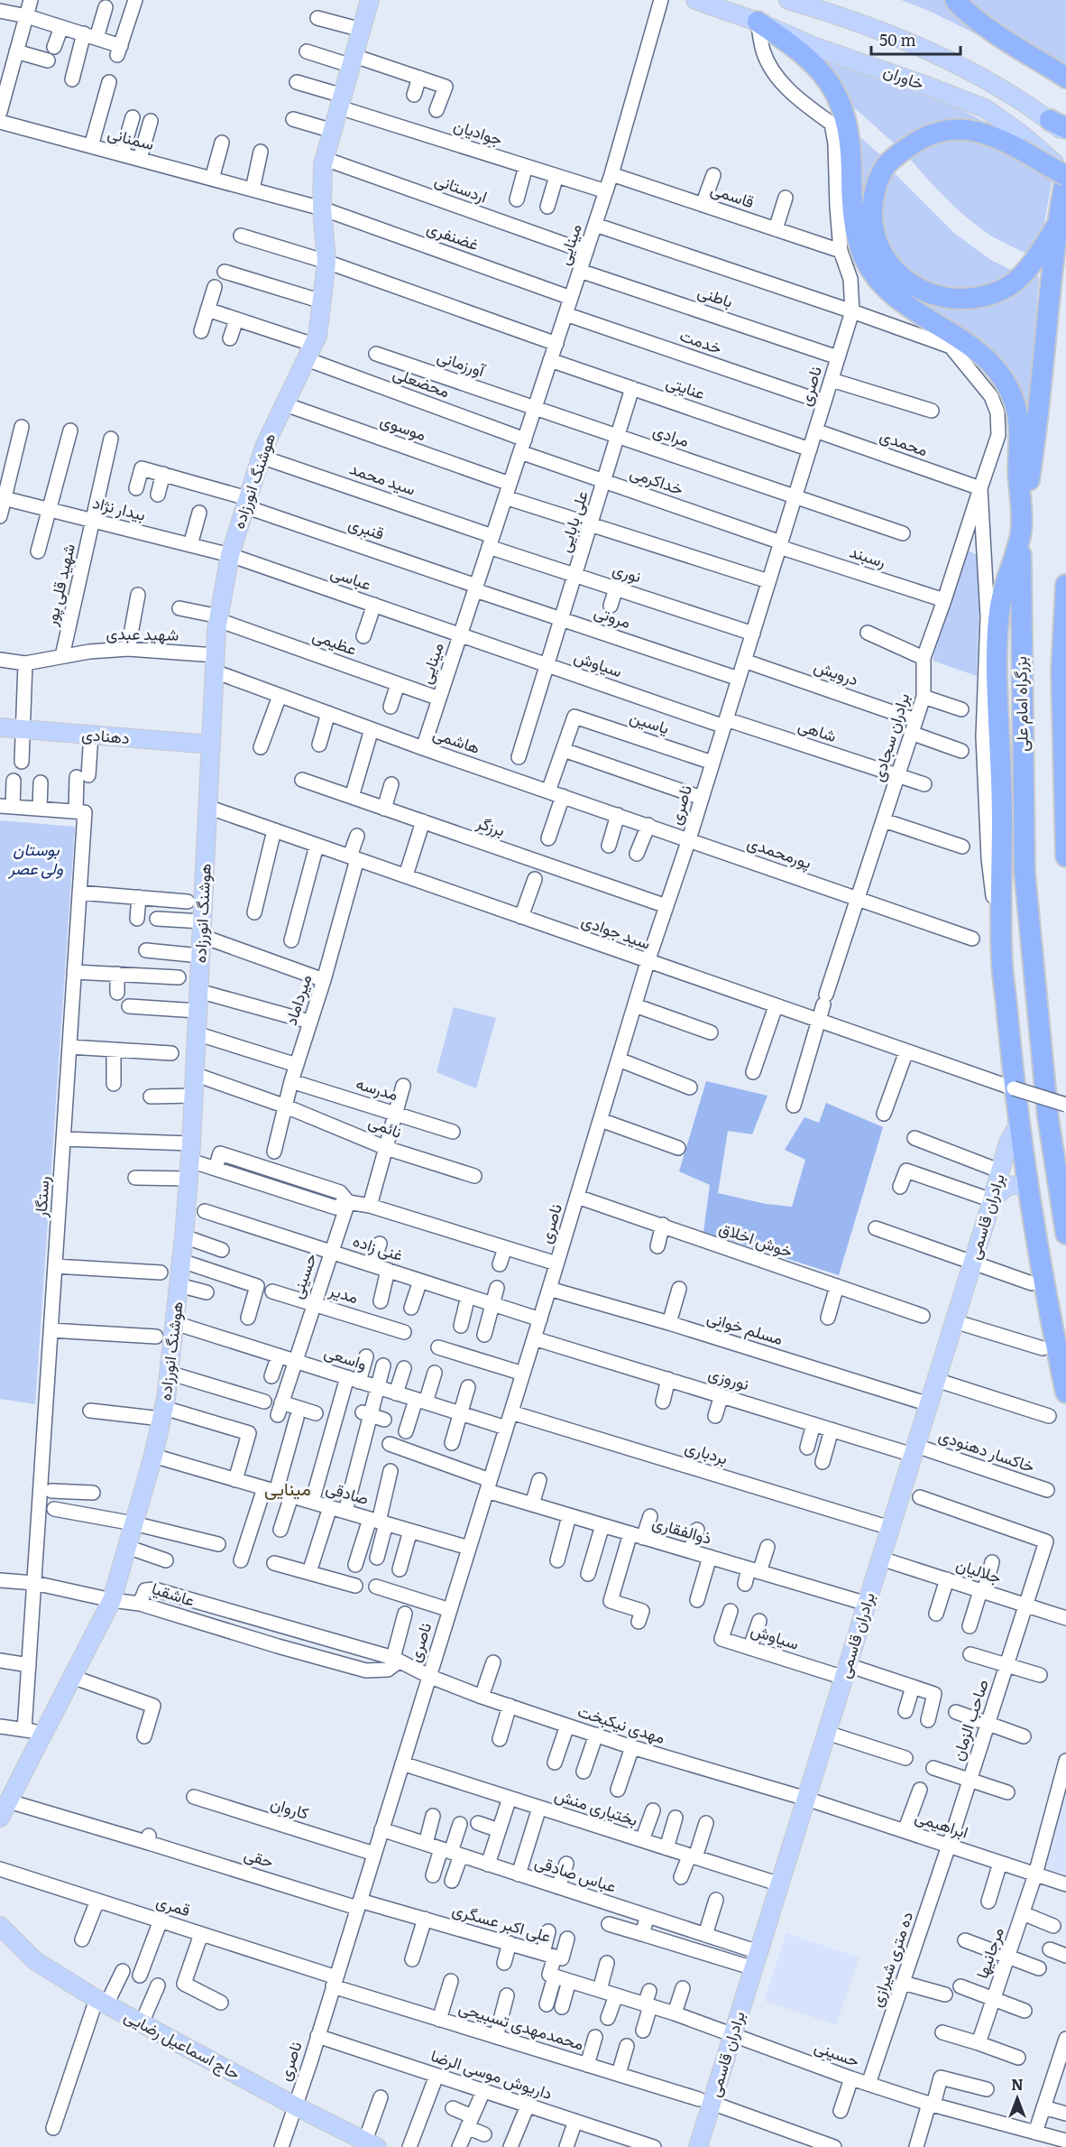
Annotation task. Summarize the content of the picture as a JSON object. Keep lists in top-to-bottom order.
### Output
{
  "streets": {
    "highway": ["بزرگراه امام علی"],
    "main road": [
      "خاوران",
      "هوشنگ انورزاده",
      "دهنادی",
      "برادران قاسمی",
      "حاج اسماعیل رضایی"
    ],
    "street": [
      "جوادیان",
      "سمنانی",
      "اردستانی",
      "قاسمی",
      "غضنفری",
      "مینایی",
      "باطنی",
      "خدمت",
      "آورزمانی",
      "محضعلی",
      "ناصری",
      "عنایتی",
      "موسوی",
      "مرادی",
      "محمدی",
      "سید محمد",
      "خداکرمی",
      "بیدار نژاد",
      "علی بابایی",
      "قنبری",
      "رسبند",
      "نوری",
      "عباسی",
      "شهید قلی پور",
      "مروتی",
      "شهید عبدی",
      "عظیمی",
      "سیاوش",
      "درویش",
      "یاسین",
      "شاهی",
      "برادران سجادی",
      "هاشمی",
      "برزگر",
      "پورمحمدی",
      "سید جوادی",
      "میرداماد",
      "مدرسه",
      "نائمی",
      "رستگار",
      "خوش اخلاق",
      "غنی زاده",
      "حسینی",
      "مدیر",
      "مسلم خوانی",
      "واسعی",
      "نوروزی",
      "خاکسار دهنودی",
      "بردباری",
      "صادقی",
      "ذوالفقاری",
      "جلالیان",
      "عاشقیا",
      "صاحب الزمان",
      "مهدی نیکبخت",
      "بختیاری منش",
      "کاروان",
      "ابراهیمی",
      "حقی",
      "عباس صادقی",
      "قمری",
      "علی اکبر عسگری",
      "مرجانیها",
      "ده متری شیرازی",
      "محمدمهدی تسبیحی",
      "داریوش موسی الرضا"
    ]
  },
  "crossings": [
    ["خاوران", "بزرگراه امام علی"],
    ["جوادیان", "مینایی"],
    ["جوادیان", "هوشنگ انورزاده"],
    ["سمنانی", "غضنفری"],
    ["سمنانی", "هوشنگ انورزاده"],
    ["اردستانی", "مینایی"],
    ["اردستانی", "هوشنگ انورزاده"],
    ["قاسمی", "مینایی"],
    ["غضنفری", "مینایی"],
    ["غضنفری", "هوشنگ انورزاده"],
    ["مینایی", "باطنی"],
    ["مینایی", "خدمت"],
    ["مینایی", "آورزمانی"],
    ["مینایی", "محضعلی"],
    ["مینایی", "عنایتی"],
    ["مینایی", "موسوی"],
    ["مینایی", "مرادی"],
    ["مینایی", "سید محمد"],
    ["مینایی", "خداکرمی"],
    ["مینایی", "قنبری"],
    ["مینایی", "نوری"],
    ["مینایی", "عباسی"],
    ["مینایی", "مروتی"],
    ["مینایی", "عظیمی"],
    ["مینایی", "سیاوش"],
    ["مینایی", "هاشمی"],
    ["باطنی", "ناصری"],
    ["خدمت", "ناصری"],
    ["آورزمانی", "مرادی"],
    ["محضعلی", "هوشنگ انورزاده"],
    ["محضعلی", "خداکرمی"],
    ["ناصری", "عنایتی"],
    ["ناصری", "مرادی"],
    ["ناصری", "محمدی"],
    ["ناصری", "خداکرمی"],
    ["ناصری", "رسبند"],
    ["ناصری", "نوری"],
    ["ناصری", "مروتی"],
    ["ناصری", "سیاوش"],
    ["ناصری", "درویش"],
    ["ناصری", "یاسین"],
    ["ناصری", "شاهی"],
    ["ناصری", "برادران سجادی"],
    ["ناصری", "هاشمی"],
    ["ناصری", "برزگر"],
    ["ناصری", "پورمحمدی"],
    ["ناصری", "سید جوادی"],
    ["ناصری", "خوش اخلاق"],
    ["ناصری", "غنی زاده"],
    ["ناصری", "مسلم خوانی"],
    ["ناصری", "واسعی"],
    ["ناصری", "نوروزی"],
    ["ناصری", "بردباری"],
    ["ناصری", "صادقی"],
    ["ناصری", "ذوالفقاری"],
    ["ناصری", "عاشقیا"],
    ["ناصری", "مهدی نیکبخت"],
    ["ناصری", "بختیاری منش"],
    ["ناصری", "کاروان"],
    ["ناصری", "حقی"],
    ["ناصری", "عباس صادقی"],
    ["ناصری", "قمری"],
    ["ناصری", "علی اکبر عسگری"],
    ["ناصری", "محمدمهدی تسبیحی"],
    ["ناصری", "حاج اسماعیل رضایی"],
    ["ناصری", "داریوش موسی الرضا"],
    ["عنایتی", "علی بابایی"],
    ["موسوی", "هوشنگ انورزاده"],
    ["مرادی", "علی بابایی"],
    ["محمدی", "برادران سجادی"],
    ["سید محمد", "هوشنگ انورزاده"],
    ["سید محمد", "نوری"],
    ["هوشنگ انورزاده", "بیدار نژاد"],
    ["هوشنگ انورزاده", "قنبری"],
    ["هوشنگ انورزاده", "عباسی"],
    ["هوشنگ انورزاده", "شهید عبدی"],
    ["هوشنگ انورزاده", "عظیمی"],
    ["هوشنگ انورزاده", "دهنادی"],
    ["هوشنگ انورزاده", "هاشمی"],
    ["هوشنگ انورزاده", "سید جوادی"],
    ["هوشنگ انورزاده", "واسعی"],
    ["هوشنگ انورزاده", "صادقی"],
    ["هوشنگ انورزاده", "حقی"],
    ["خداکرمی", "علی بابایی"],
    ["خداکرمی", "رسبند"],
    ["بیدار نژاد", "عباسی"],
    ["بیدار نژاد", "شهید قلی پور"],
    ["علی بابایی", "نوری"],
    ["علی بابایی", "مروتی"],
    ["علی بابایی", "سیاوش"],
    ["قنبری", "مروتی"],
    ["رسبند", "برادران سجادی"],
    ["عباسی", "سیاوش"],
    ["شهید قلی پور", "شهید عبدی"],
    ["شهید عبدی", "هاشمی"],
    ["سیاوش", "شاهی"],
    ["سیاوش", "برادران قاسمی"],
    ["درویش", "برادران سجادی"],
    ["شاهی", "برادران سجادی"],
    ["دهنادی", "رستگار"],
    ["برادران سجادی", "پورمحمدی"],
    ["برادران سجادی", "سید جوادی"],
    ["هاشمی", "پورمحمدی"],
    ["سید جوادی", "میرداماد"],
    ["میرداماد", "مدرسه"],
    ["میرداماد", "نائمی"],
    ["برادران قاسمی", "حسینی"],
    ["برادران قاسمی", "مسلم خوانی"],
    ["برادران قاسمی", "نوروزی"],
    ["برادران قاسمی", "خاکسار دهنودی"],
    ["برادران قاسمی", "بردباری"],
    ["برادران قاسمی", "ذوالفقاری"],
    ["برادران قاسمی", "جلالیان"],
    ["برادران قاسمی", "مهدی نیکبخت"],
    ["برادران قاسمی", "بختیاری منش"],
    ["برادران قاسمی", "ابراهیمی"],
    ["برادران قاسمی", "عباس صادقی"],
    ["برادران قاسمی", "محمدمهدی تسبیحی"],
    ["غنی زاده", "حسینی"],
    ["حسینی", "مدیر"],
    ["حسینی", "واسعی"],
    ["حسینی", "ده متری شیرازی"],
    ["نوروزی", "خاکسار دهنودی"],
    ["جلالیان", "صاحب الزمان"],
    ["عاشقیا", "مهدی نیکبخت"],
    ["صاحب الزمان", "ابراهیمی"],
    ["صاحب الزمان", "ده متری شیرازی"],
    ["مهدی نیکبخت", "ابراهیمی"],
    ["ابراهیمی", "مرجانیها"],
    ["ابراهیمی", "ده متری شیرازی"],
    ["حقی", "علی اکبر عسگری"],
    ["قمری", "محمدمهدی تسبیحی"]
  ],
  "districts": ["مینایی"],
  "parks": ["بوستان ولی عصر"],
  "scale_bar": "50 m",
  "north": "top"
}
